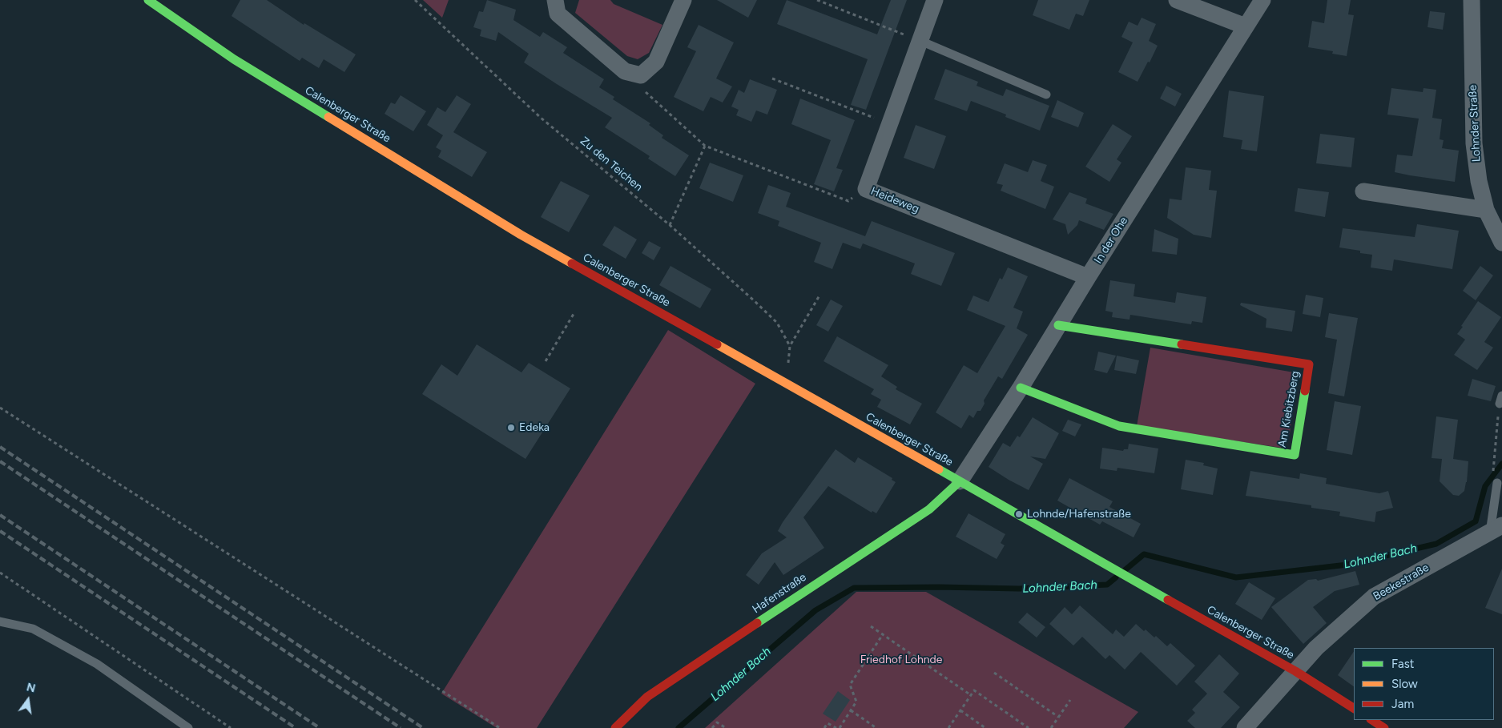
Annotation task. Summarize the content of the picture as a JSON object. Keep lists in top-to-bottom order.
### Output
{
  "streets": {
    "street": [
      "Calenberger Straße",
      "Lohnder Straße",
      "Heideweg",
      "In der Ohe",
      "Am Kiebitzberg",
      "Beekestraße",
      "Hafenstraße"
    ],
    "path": ["Zu den Teichen"]
  },
  "crossings": [
    ["Calenberger Straße", "In der Ohe"],
    ["Calenberger Straße", "Beekestraße"],
    ["Calenberger Straße", "Hafenstraße"],
    ["Heideweg", "In der Ohe"],
    ["In der Ohe", "Am Kiebitzberg"],
    ["In der Ohe", "Hafenstraße"]
  ],
  "water": ["Lohnder Bach"],
  "parks": ["Friedhof Lohnde"],
  "places": ["Edeka", "Lohnde/Hafenstraße"],
  "legend": ["Fast", "Slow", "Jam"],
  "north": "top"
}
